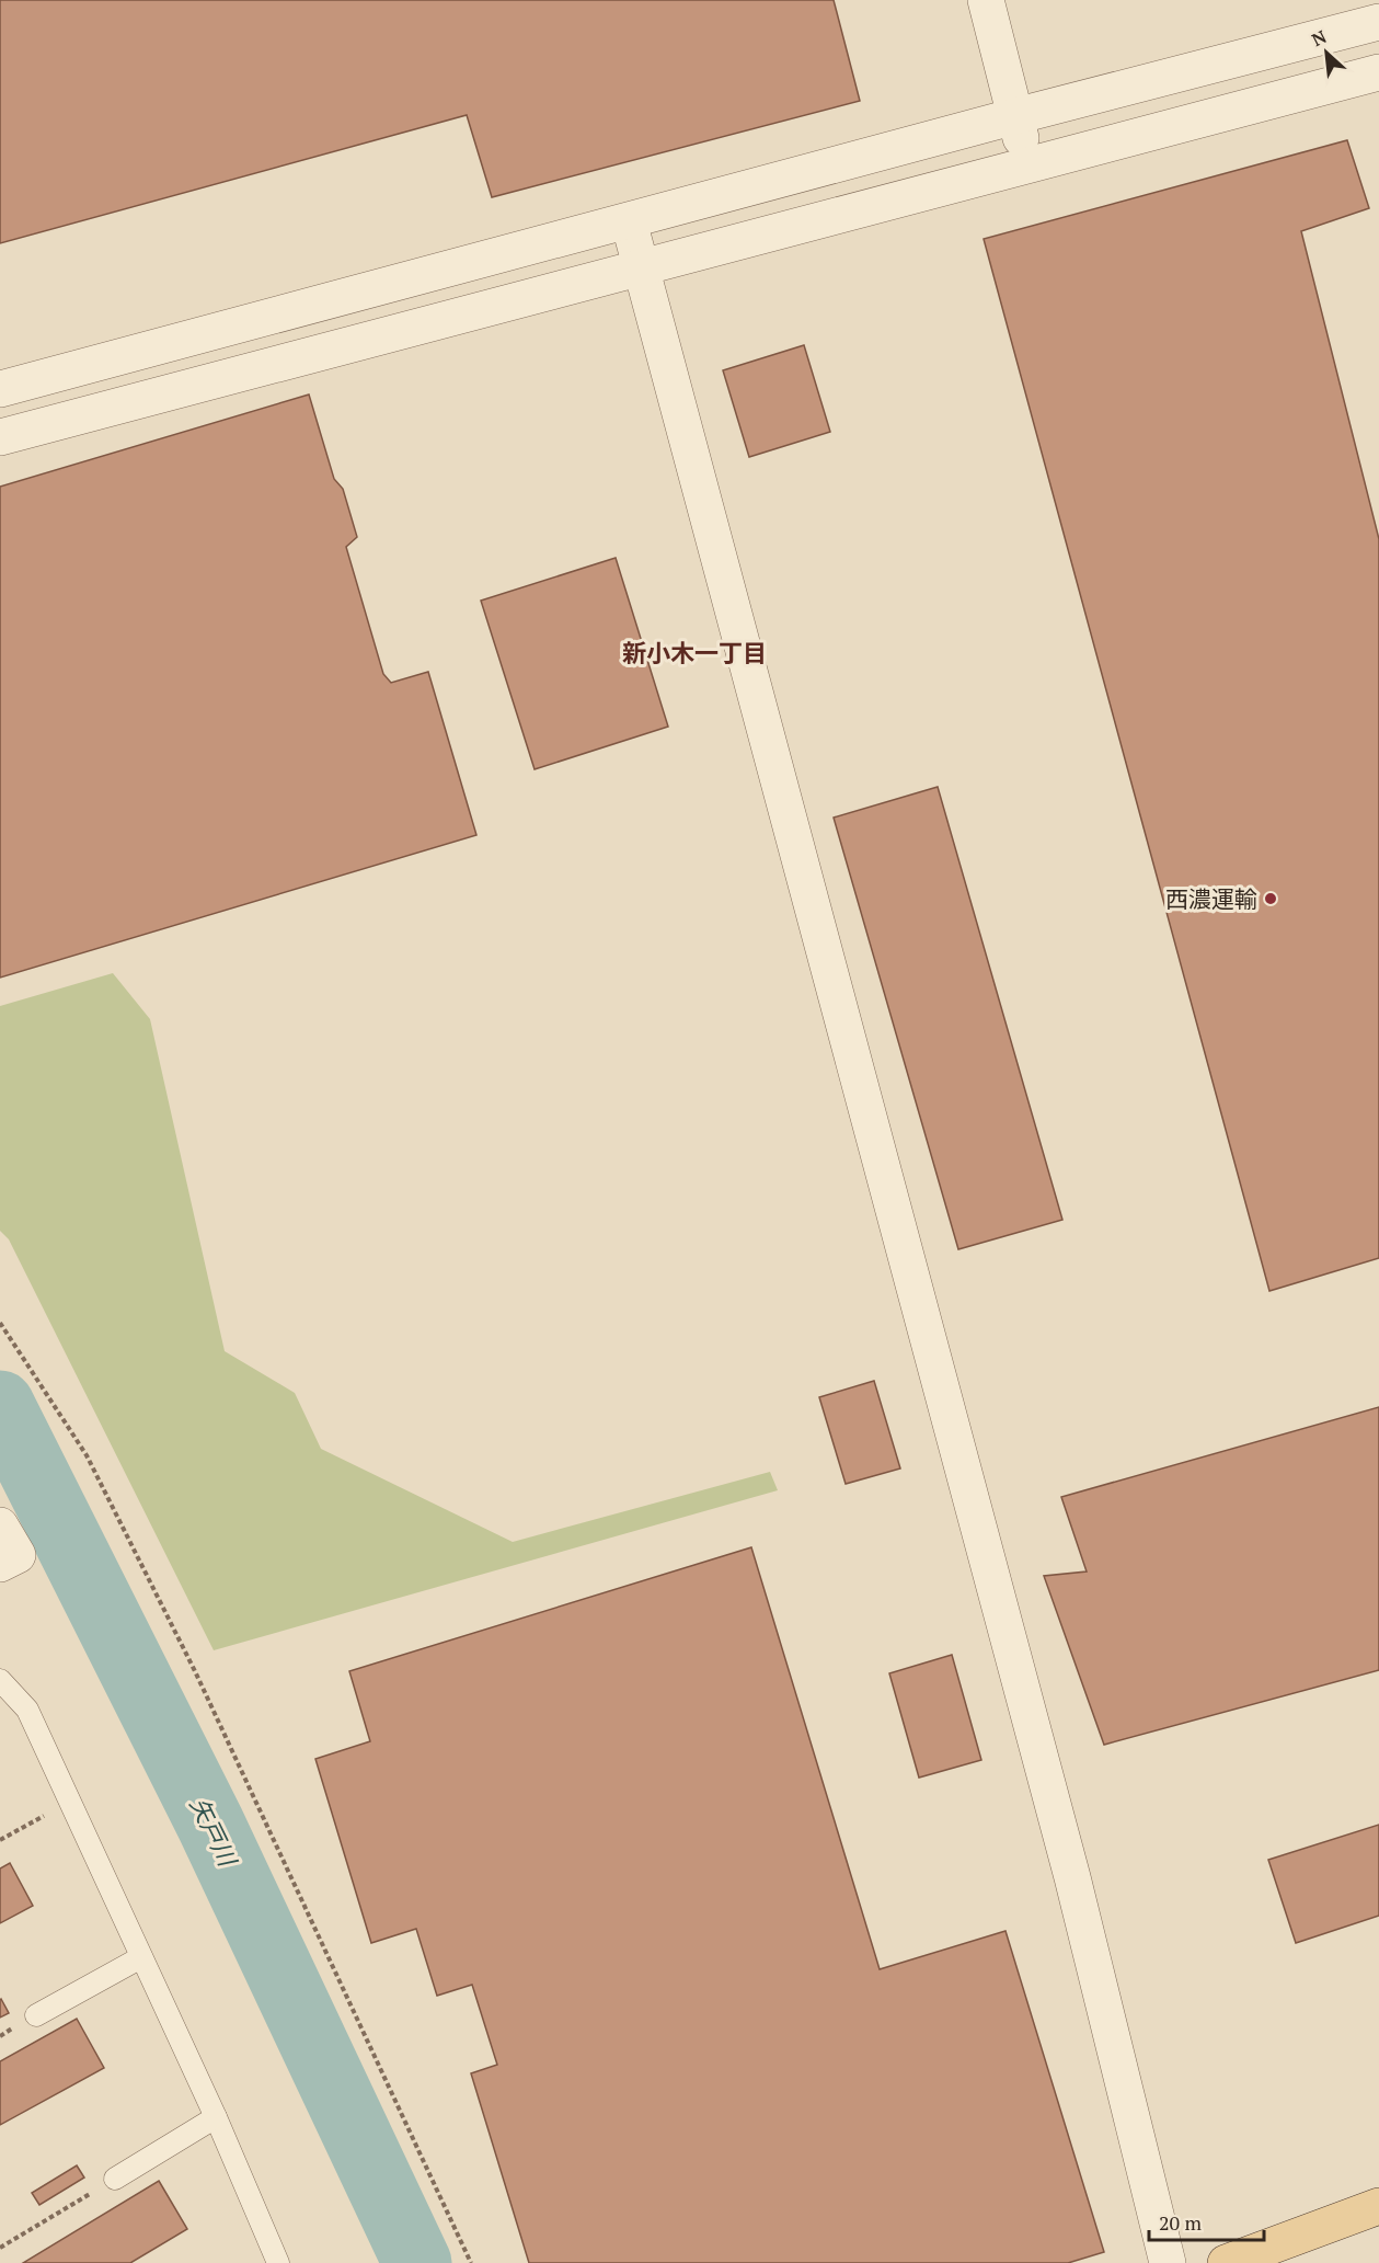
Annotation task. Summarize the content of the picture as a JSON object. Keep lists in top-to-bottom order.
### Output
{
  "districts": ["新小木一丁目"],
  "water": ["矢戸川"],
  "places": ["西濃運輸"],
  "scale_bar": "20 m",
  "north": "top left"
}
